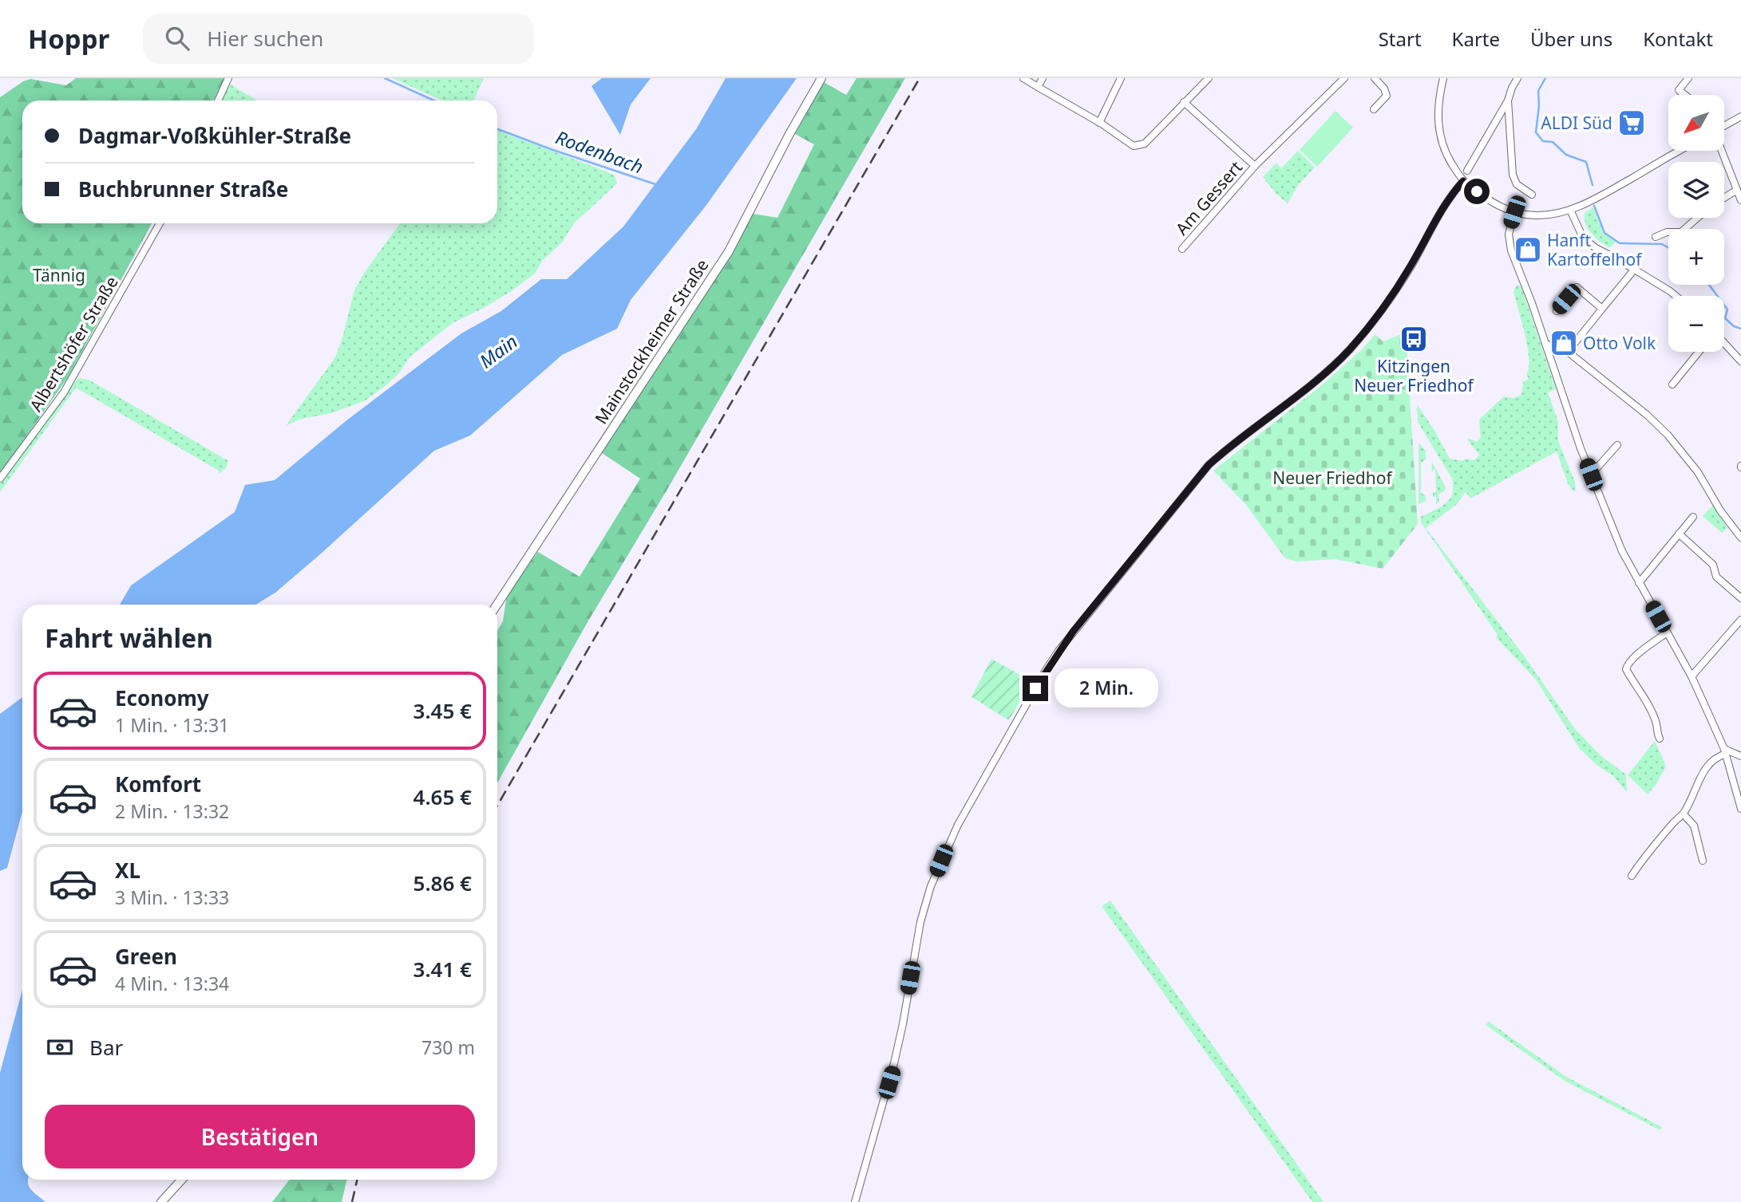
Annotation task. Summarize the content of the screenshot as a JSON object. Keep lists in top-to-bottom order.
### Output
{
  "streets": {
    "main road": ["Mainstockheimer Straße"],
    "street": ["Am Gessert", "Albertshöfer Straße"]
  },
  "water": ["Rodenbach", "Main"],
  "parks": ["Tännig", "Neuer Friedhof"],
  "places": {
    "supermarket": ["ALDI Süd"],
    "shop": ["Hanft Kartoffelhof", "Otto Volk"],
    "bus stop": ["Kitzingen Neuer Friedhof"]
  },
  "north": "bottom left",
  "page": {
    "header": "Hoppr",
    "search": "Hier suchen",
    "nav": [
      "Start",
      "Karte",
      "Über uns",
      "Kontakt"
    ],
    "map_buttons": ["+", "−"],
    "banner": ["Dagmar-Voßkühler-Straße", "Buchbrunner Straße"],
    "heading": "Fahrt wählen",
    "bubble": "2 Min.",
    "list": [
      {
        "name": "Economy",
        "note": "1 Min. · 13:31",
        "value": "3.45 €"
      },
      {
        "name": "Komfort",
        "note": "2 Min. · 13:32",
        "value": "4.65 €"
      },
      {
        "name": "XL",
        "note": "3 Min. · 13:33",
        "value": "5.86 €"
      },
      {
        "name": "Green",
        "note": "4 Min. · 13:34",
        "value": "3.41 €"
      }
    ],
    "pay": ["Bar", "730 m"],
    "buttons": "Bestätigen"
  }
}
